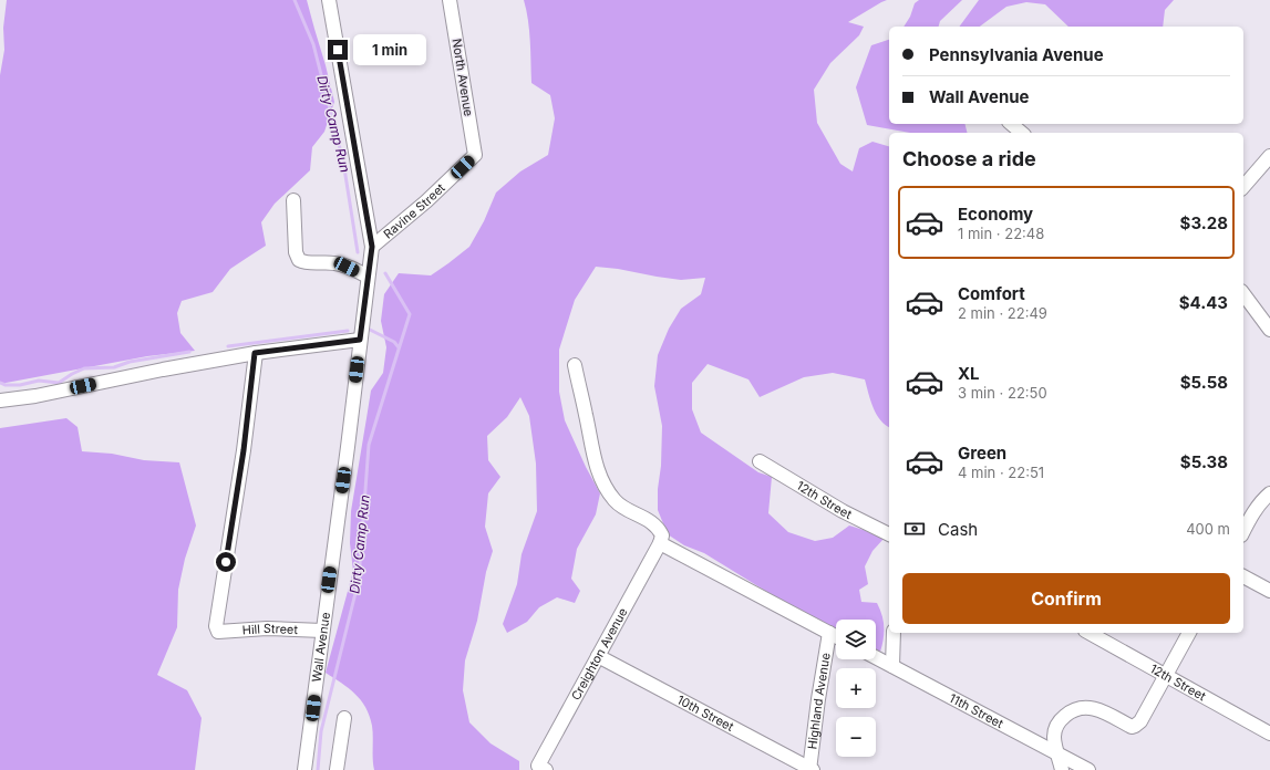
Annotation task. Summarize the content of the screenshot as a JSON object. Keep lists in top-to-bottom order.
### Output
{
  "streets": {
    "street": [
      "North Avenue",
      "Ravine Street",
      "12th Street",
      "Hill Street",
      "Wall Avenue",
      "Creighton Avenue",
      "Highland Avenue",
      "11th Street",
      "10th Street"
    ]
  },
  "crossings": [
    ["North Avenue", "Ravine Street"],
    ["Ravine Street", "Wall Avenue"],
    ["Hill Street", "Wall Avenue"],
    ["Creighton Avenue", "10th Street"],
    ["Highland Avenue", "10th Street"]
  ],
  "water": ["Dirty Camp Run"],
  "page": {
    "banner": ["Pennsylvania Avenue", "Wall Avenue"],
    "bubble": "1 min",
    "heading": "Choose a ride",
    "list": [
      {
        "name": "Economy",
        "note": "1 min · 22:48",
        "value": "$3.28"
      },
      {
        "name": "Comfort",
        "note": "2 min · 22:49",
        "value": "$4.43"
      },
      {
        "name": "XL",
        "note": "3 min · 22:50",
        "value": "$5.58"
      },
      {
        "name": "Green",
        "note": "4 min · 22:51",
        "value": "$5.38"
      }
    ],
    "pay": ["Cash", "400 m"],
    "buttons": "Confirm",
    "map_buttons": ["+", "−"]
  }
}
